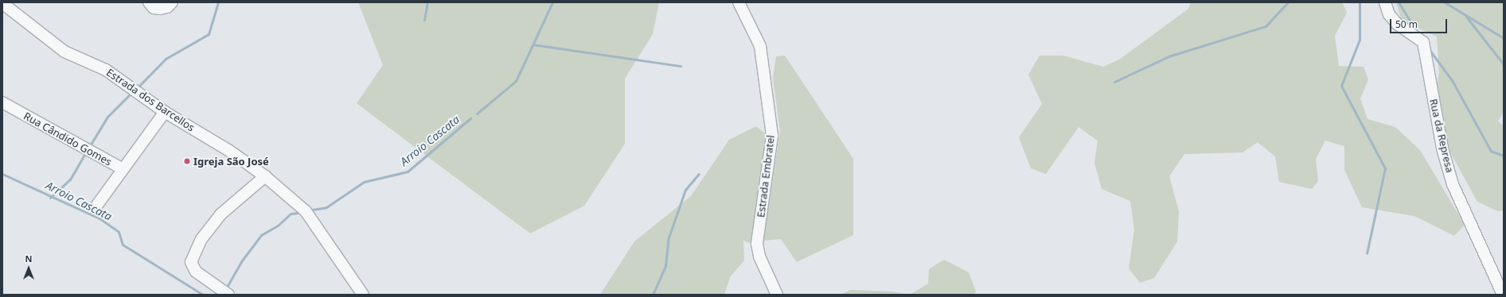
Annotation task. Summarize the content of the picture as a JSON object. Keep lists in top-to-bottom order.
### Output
{
  "streets": {
    "street": [
      "Estrada dos Barcellos",
      "Rua da Represa",
      "Rua Cândido Gomes",
      "Estrada Embratel"
    ]
  },
  "crossings": [
    ["Estrada dos Barcellos", "Rua Cândido Gomes"]
  ],
  "water": ["Arroio Cascata"],
  "places": ["Igreja São José"],
  "scale_bar": "50 m",
  "north": "top"
}
